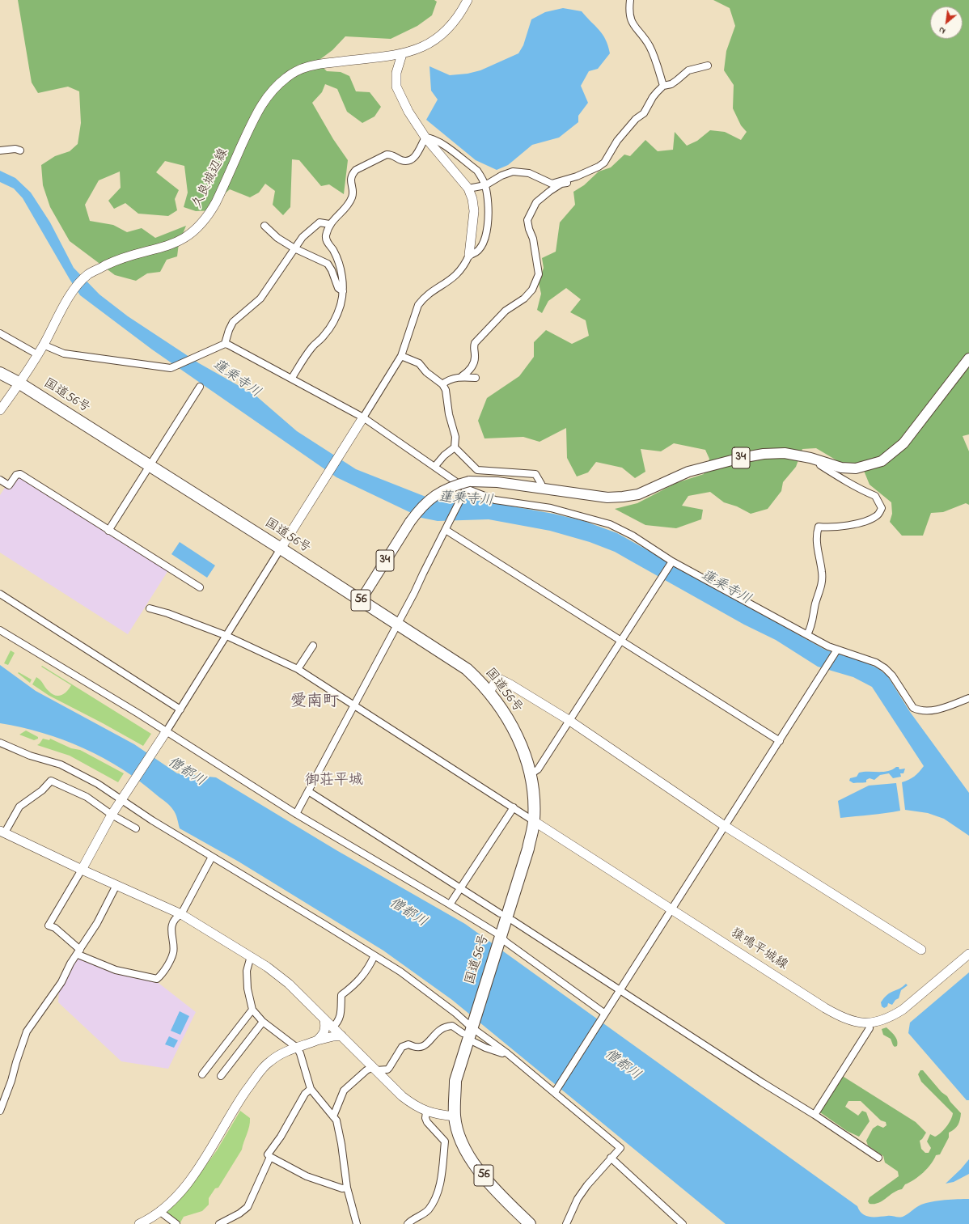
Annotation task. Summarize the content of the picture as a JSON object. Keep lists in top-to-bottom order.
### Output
{
  "streets": {
    "highway": ["国道56号", "56"],
    "main road": ["34"],
    "street": ["久良城辺線", "猿鳴平城線"]
  },
  "crossings": [
    ["久良城辺線", "国道56号"],
    ["国道56号", "34"],
    ["国道56号", "猿鳴平城線"]
  ],
  "districts": ["愛南町", "御荘平城"],
  "water": ["蓮乗寺川", "僧都川"],
  "north": "bottom left"
}
